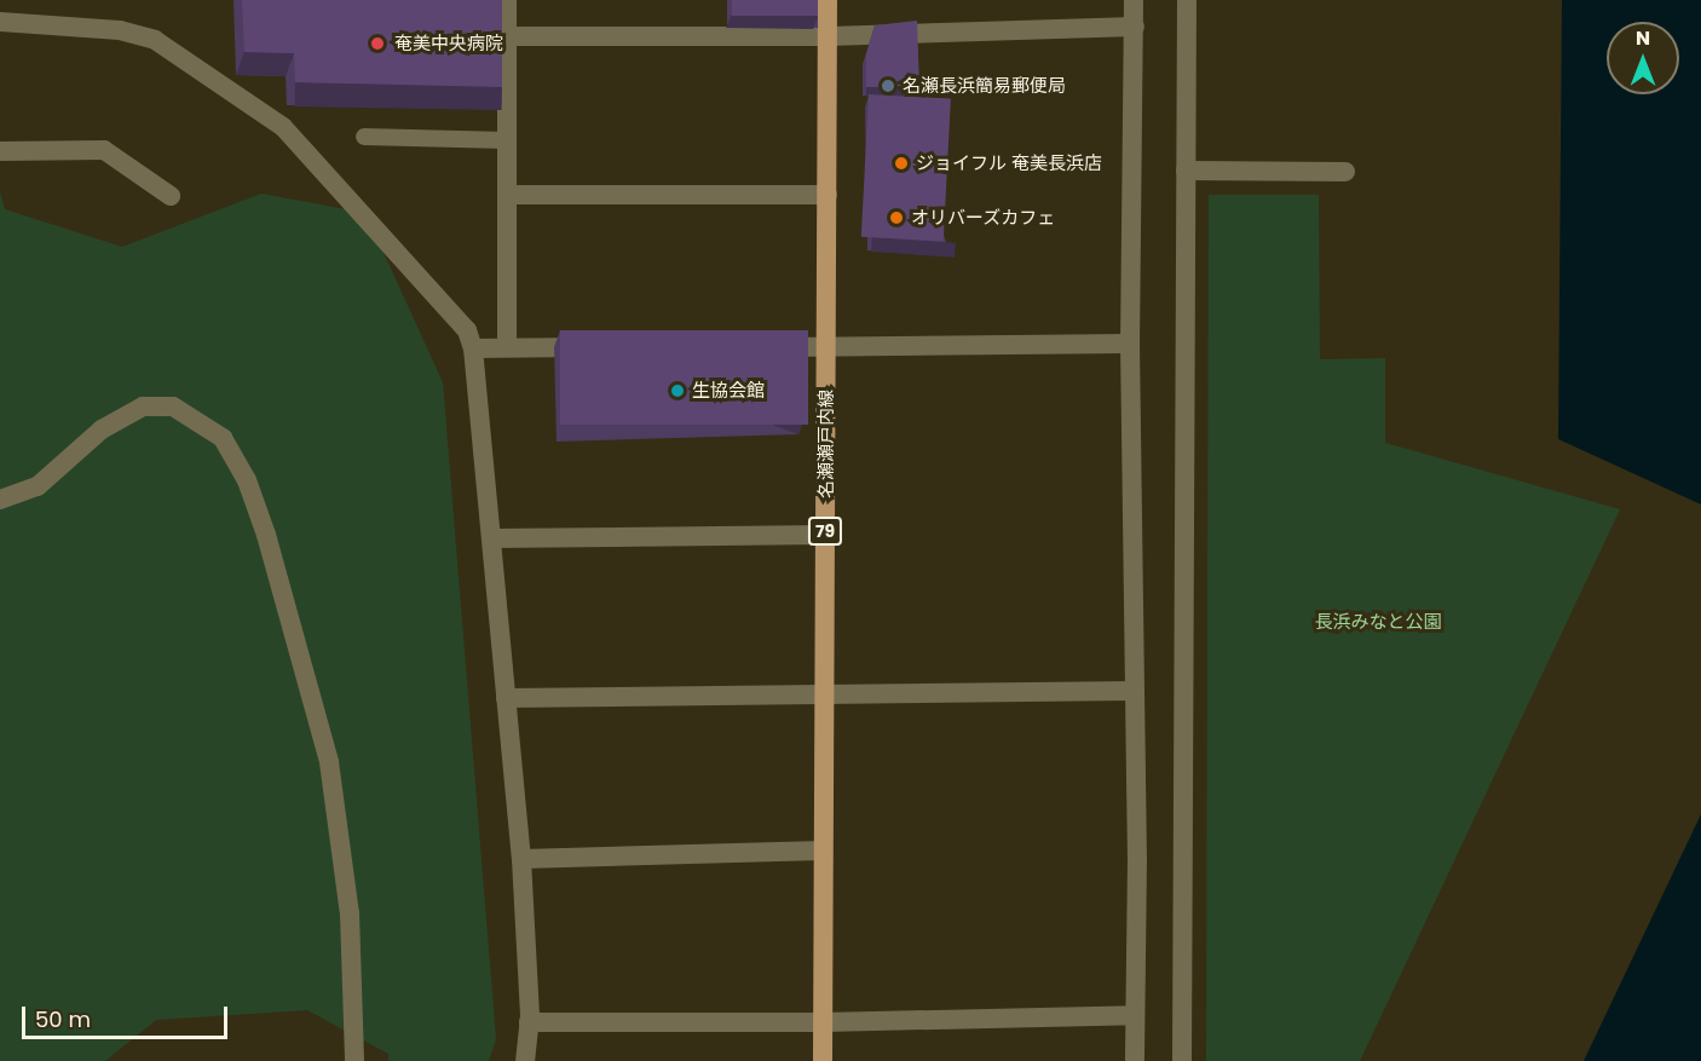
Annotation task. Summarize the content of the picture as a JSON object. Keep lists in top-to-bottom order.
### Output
{
  "streets": {
    "main road": ["名瀬瀬戸内線", "79"]
  },
  "parks": ["長浜みなと公園"],
  "places": [
    "奄美中央病院",
    "名瀬長浜簡易郵便局",
    "ジョイフル 奄美長浜店",
    "オリバーズカフェ",
    "生協会館"
  ],
  "scale_bar": "50 m",
  "north": "top"
}
